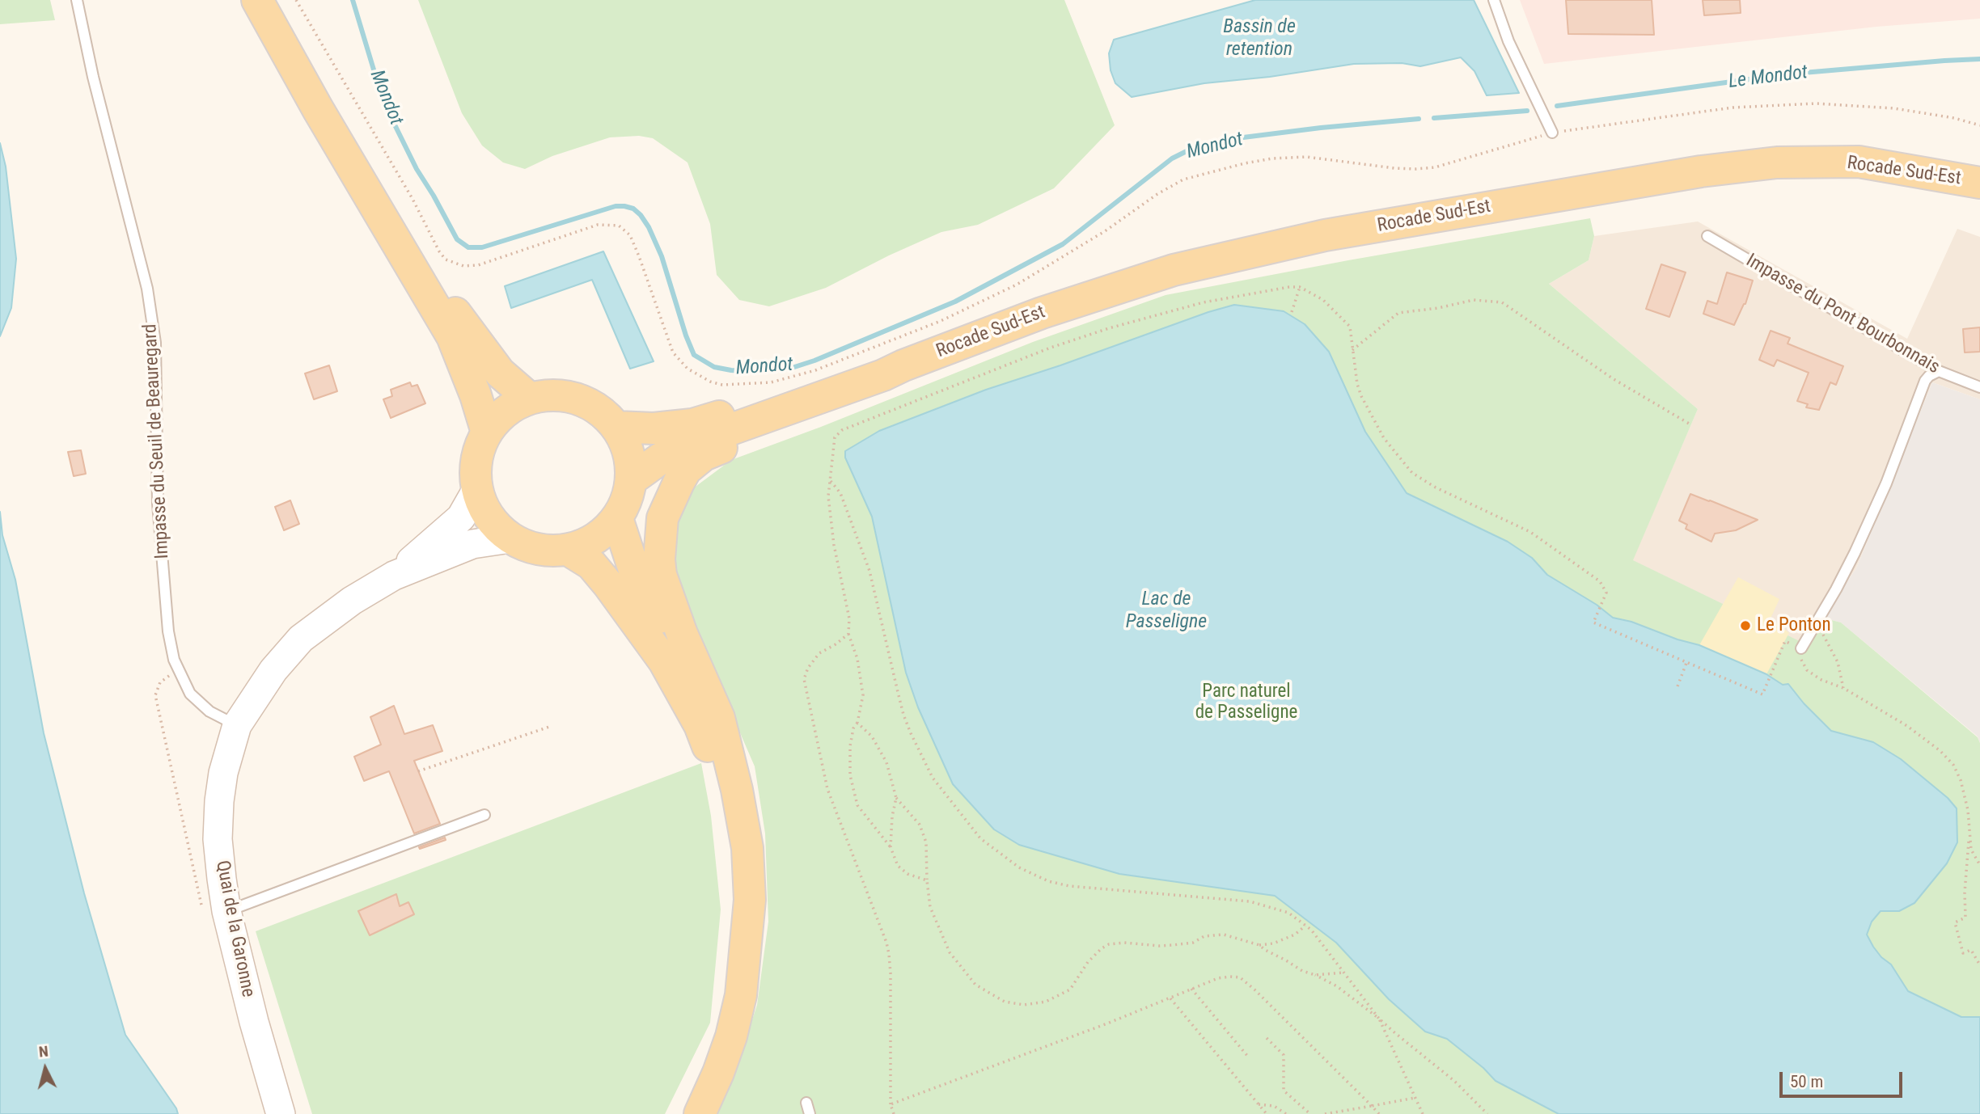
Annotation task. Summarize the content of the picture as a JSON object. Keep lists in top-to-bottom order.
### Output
{
  "streets": {
    "main road": ["Rocade Sud-Est"],
    "street": ["Quai de la Garonne"],
    "lane": ["Impasse du Pont Bourbonnais", "Impasse du Seuil de Beauregard"]
  },
  "crossings": [
    ["Rocade Sud-Est", "Quai de la Garonne"],
    ["Impasse du Seuil de Beauregard", "Quai de la Garonne"]
  ],
  "water": [
    "Bassin de retention",
    "Le Mondot",
    "Mondot",
    "Lac de Passeligne"
  ],
  "parks": ["Parc naturel de Passeligne"],
  "places": ["Le Ponton"],
  "scale_bar": "50 m",
  "north": "top"
}
